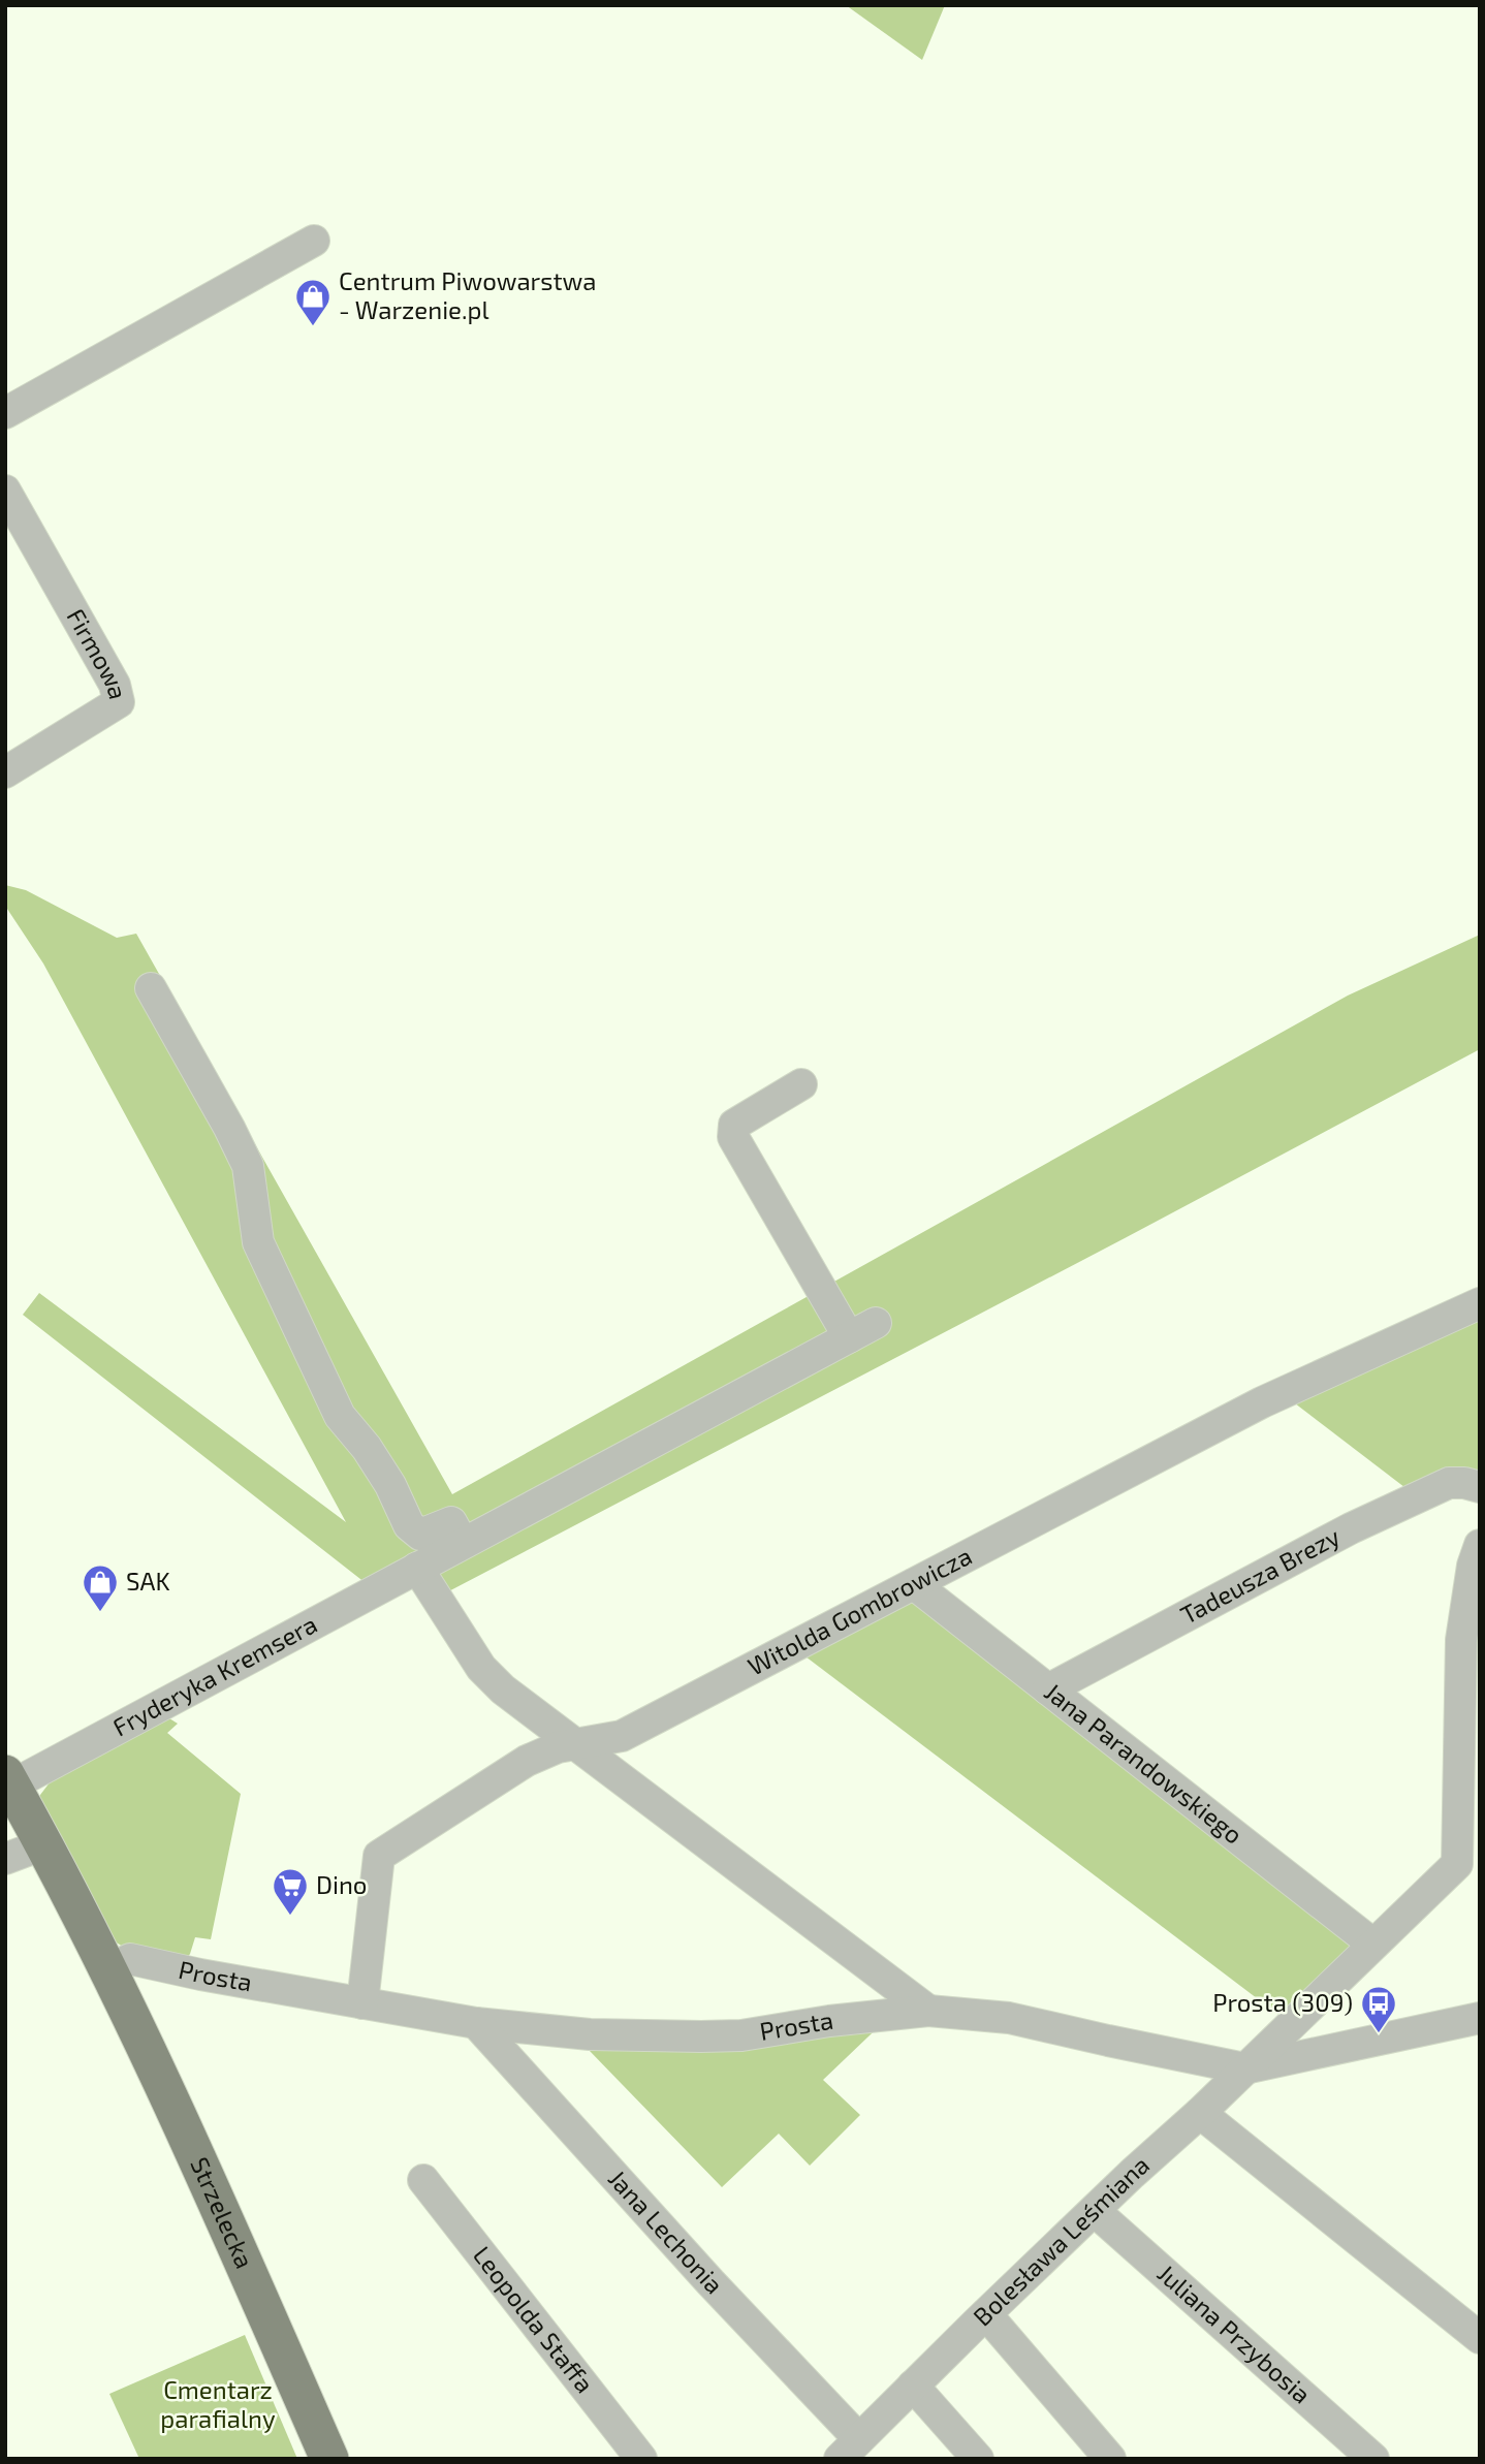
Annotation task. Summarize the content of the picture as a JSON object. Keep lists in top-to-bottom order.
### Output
{
  "streets": {
    "main road": ["Strzelecka"],
    "street": [
      "Firmowa",
      "Tadeusza Brezy",
      "Witolda Gombrowicza",
      "Fryderyka Kremsera",
      "Jana Parandowskiego",
      "Prosta",
      "Jana Lechonia",
      "Bolesława Leśmiana",
      "Leopolda Staffa",
      "Juliana Przybosia"
    ]
  },
  "crossings": [
    ["Tadeusza Brezy", "Jana Parandowskiego"],
    ["Witolda Gombrowicza", "Jana Parandowskiego"],
    ["Witolda Gombrowicza", "Prosta"],
    ["Fryderyka Kremsera", "Strzelecka"],
    ["Jana Parandowskiego", "Bolesława Leśmiana"],
    ["Prosta", "Strzelecka"],
    ["Prosta", "Jana Lechonia"],
    ["Prosta", "Bolesława Leśmiana"],
    ["Jana Lechonia", "Bolesława Leśmiana"],
    ["Bolesława Leśmiana", "Juliana Przybosia"]
  ],
  "parks": ["Cmentarz parafialny"],
  "places": {
    "shop": ["Centrum Piwowarstwa - Warzenie.pl", "SAK"],
    "supermarket": ["Dino"],
    "bus stop": ["Prosta (309)"]
  }
}
